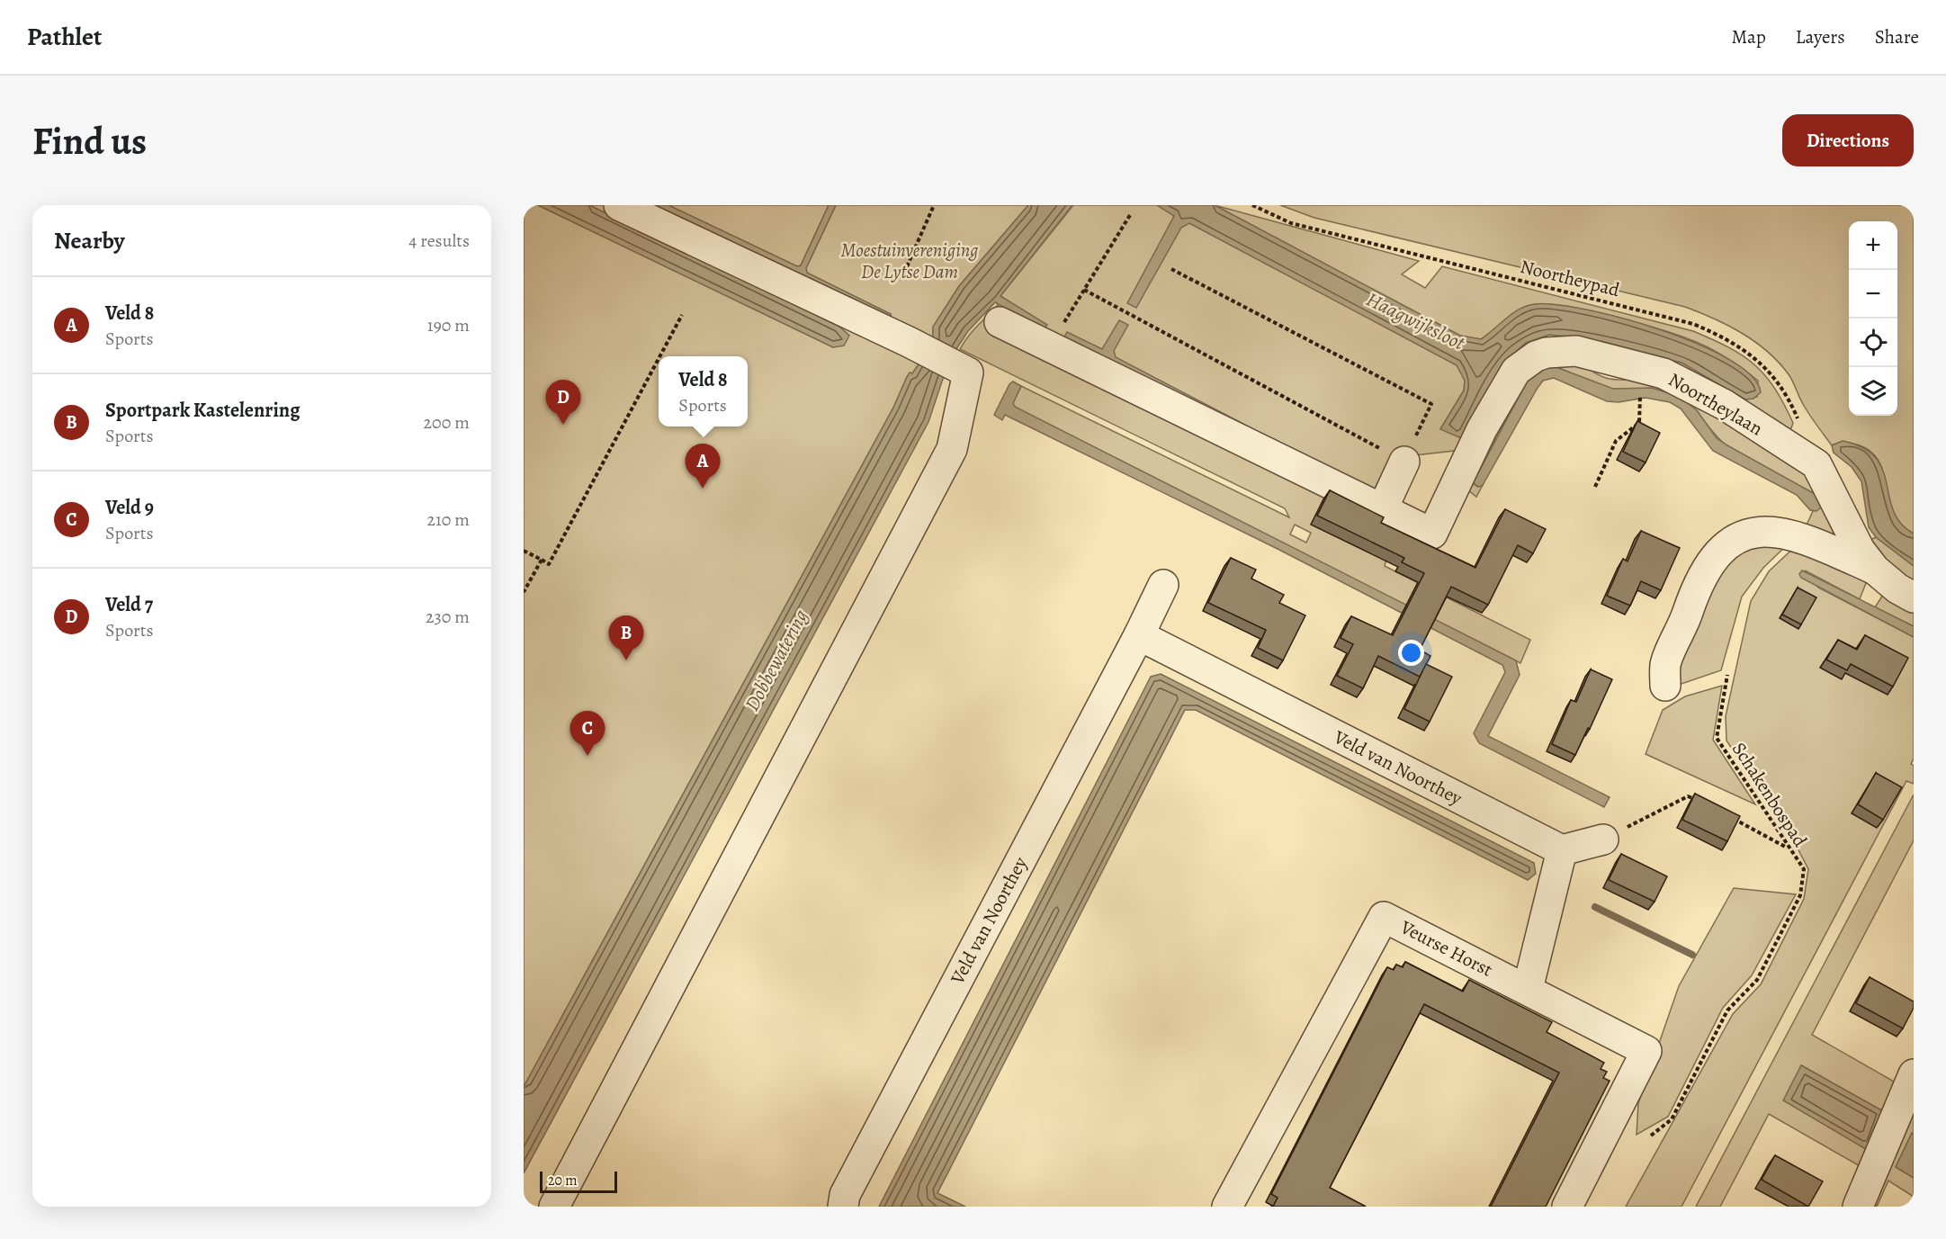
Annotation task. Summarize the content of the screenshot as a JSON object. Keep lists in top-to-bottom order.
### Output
{
  "streets": {
    "street": ["Noortheylaan", "Veld van Noorthey", "Veurse Horst"],
    "path": ["Noortheypad", "Schakenbospad"]
  },
  "crossings": [
    ["Noortheypad", "Noortheylaan"]
  ],
  "water": ["Haagwijksloot", "Dobbewatering"],
  "parks": ["Moestuinvereniging De Lytse Dam"],
  "scale_bar": "20 m",
  "page": {
    "header": "Pathlet",
    "nav": ["Map", "Layers", "Share"],
    "buttons": "Directions",
    "title": "Find us",
    "heading": ["Nearby", "4 results"],
    "map_buttons": ["+", "−"],
    "list": [
      {
        "mark": "A",
        "name": "Veld 8",
        "note": "Sports",
        "value": "190 m"
      },
      {
        "mark": "B",
        "name": "Sportpark Kastelenring",
        "note": "Sports",
        "value": "200 m"
      },
      {
        "mark": "C",
        "name": "Veld 9",
        "note": "Sports",
        "value": "210 m"
      },
      {
        "mark": "D",
        "name": "Veld 7",
        "note": "Sports",
        "value": "230 m"
      }
    ],
    "popup": ["Veld 8", "Sports"],
    "pins": [
      "D",
      "A",
      "B",
      "C"
    ],
    "scale": "20 m"
  }
}
